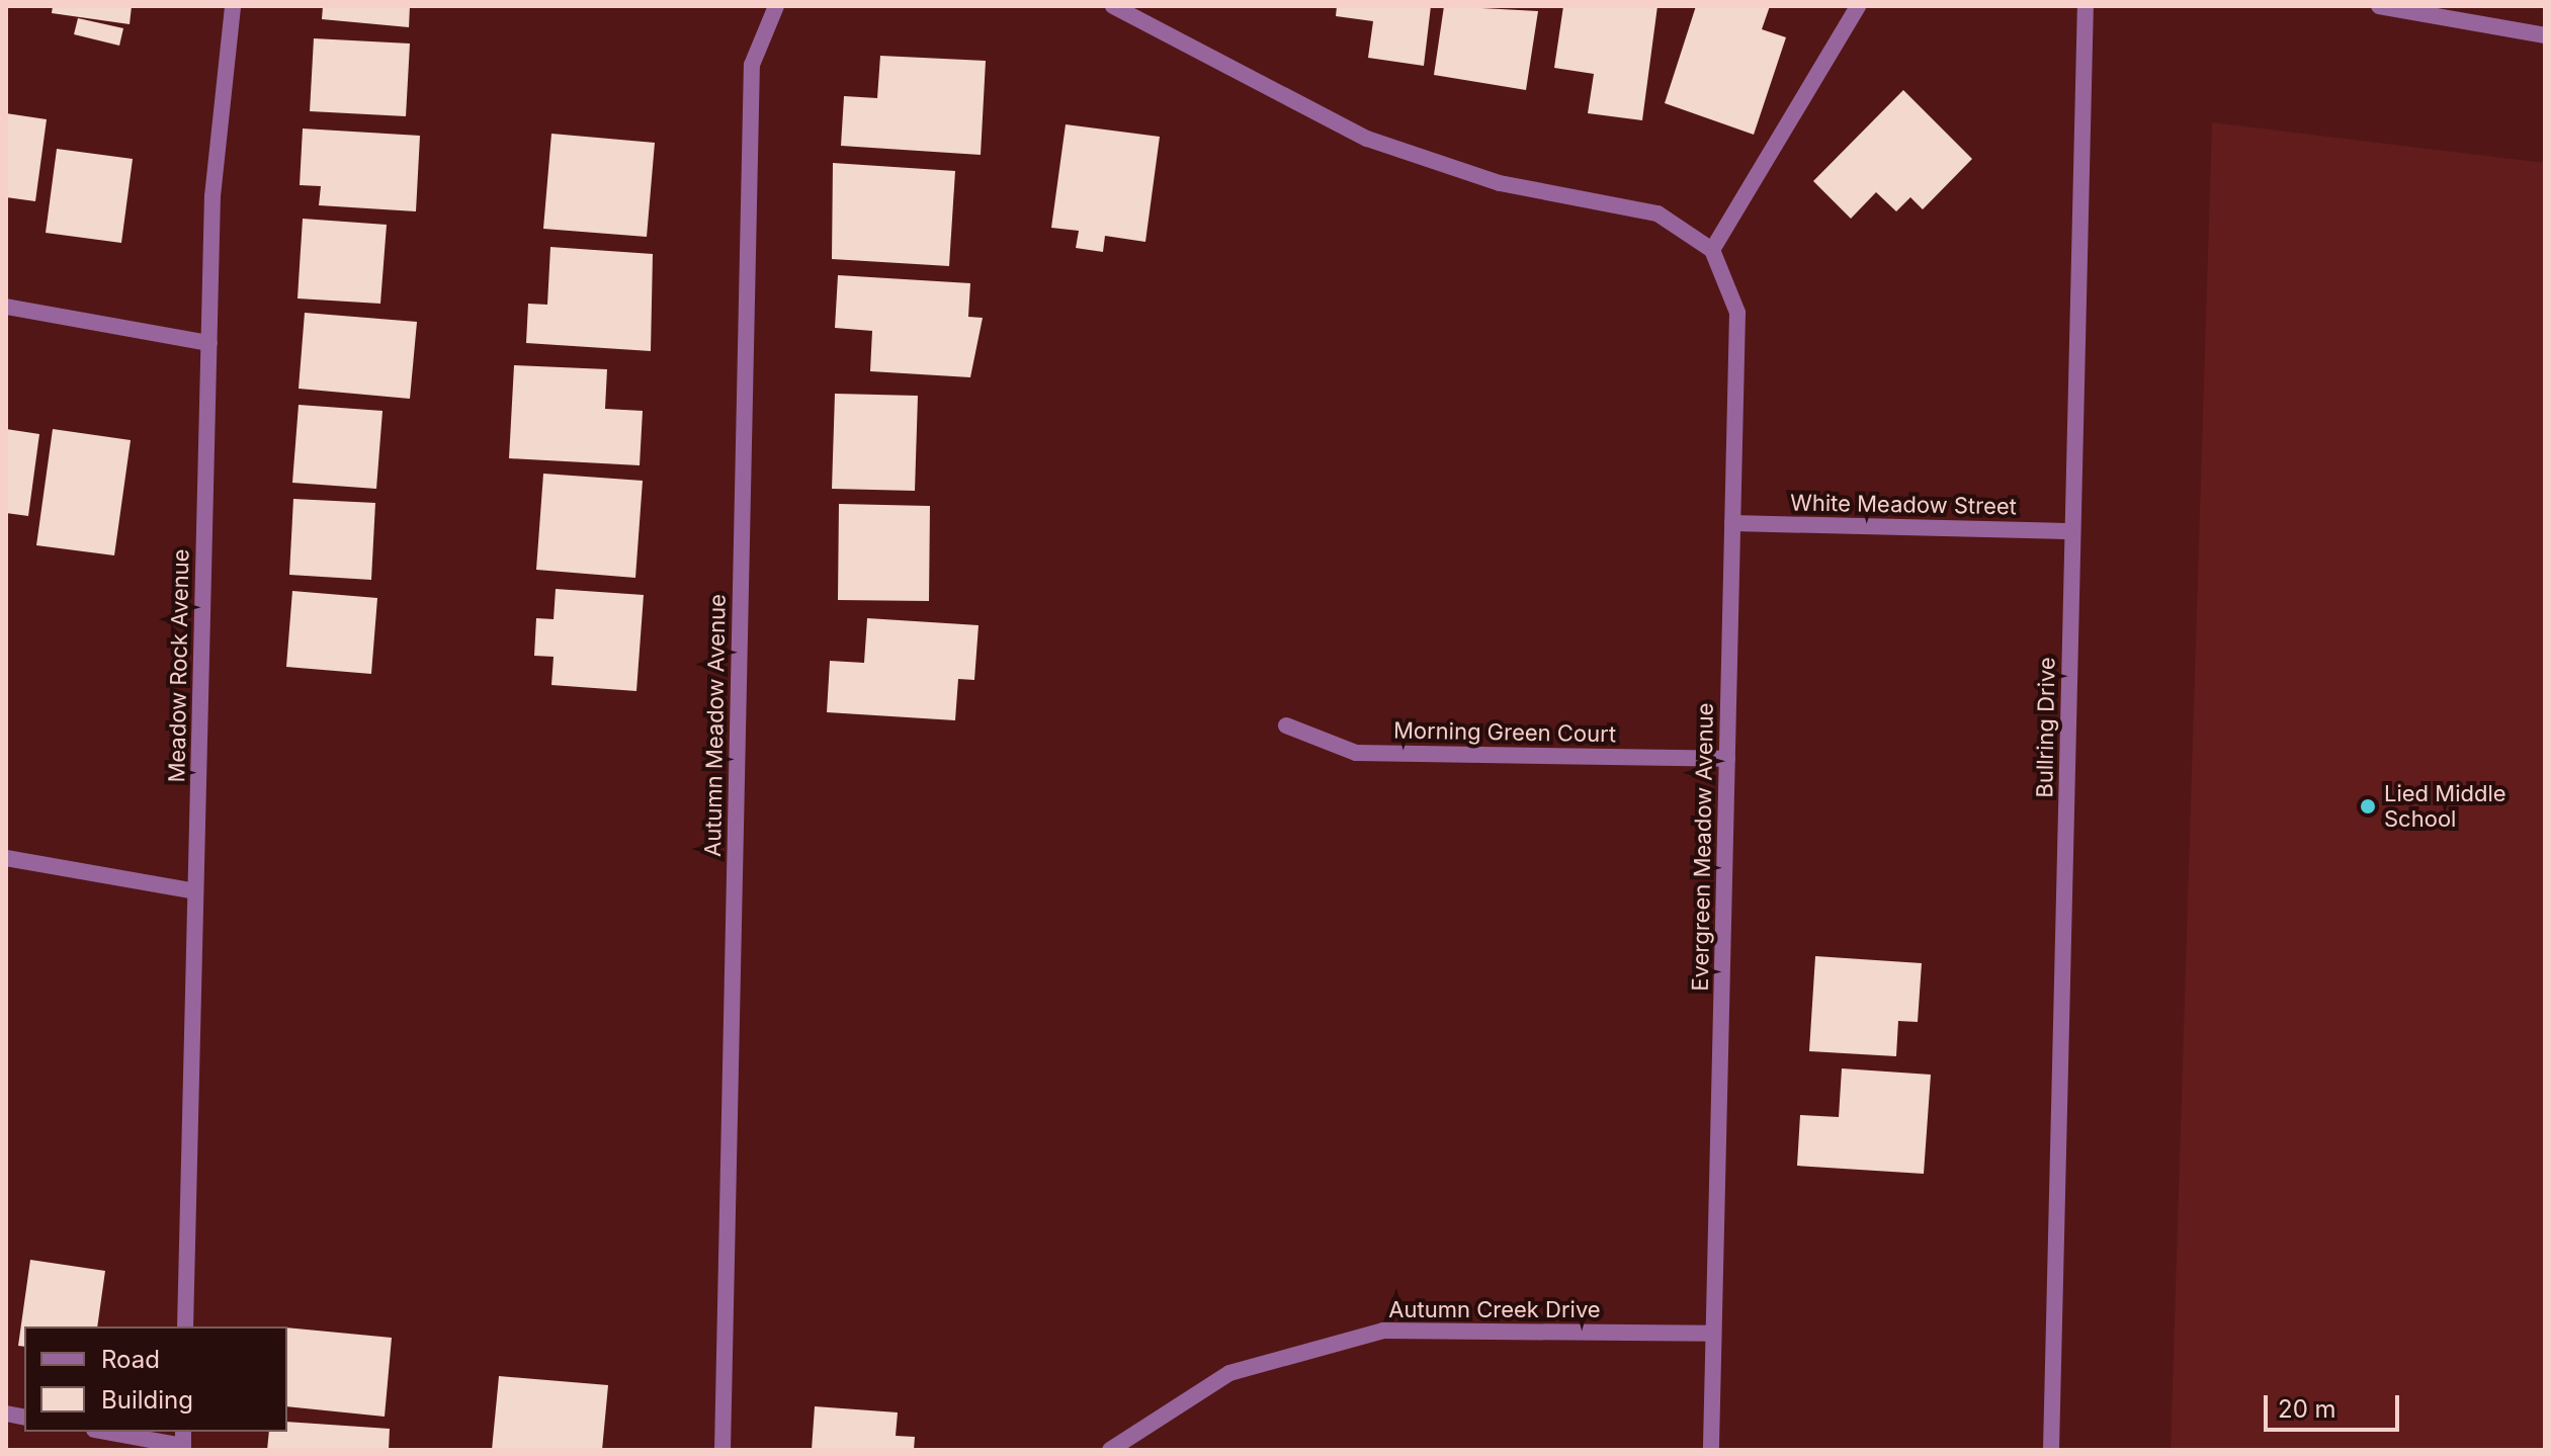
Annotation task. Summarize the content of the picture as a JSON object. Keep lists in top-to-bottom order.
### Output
{
  "streets": {
    "street": [
      "White Meadow Street",
      "Meadow Rock Avenue",
      "Autumn Meadow Avenue",
      "Bullring Drive",
      "Morning Green Court",
      "Evergreen Meadow Avenue",
      "Autumn Creek Drive"
    ]
  },
  "crossings": [
    ["White Meadow Street", "Bullring Drive"],
    ["White Meadow Street", "Evergreen Meadow Avenue"],
    ["Morning Green Court", "Evergreen Meadow Avenue"],
    ["Evergreen Meadow Avenue", "Autumn Creek Drive"]
  ],
  "places": ["Lied Middle School"],
  "legend": ["Road", "Building"],
  "scale_bar": "20 m"
}
